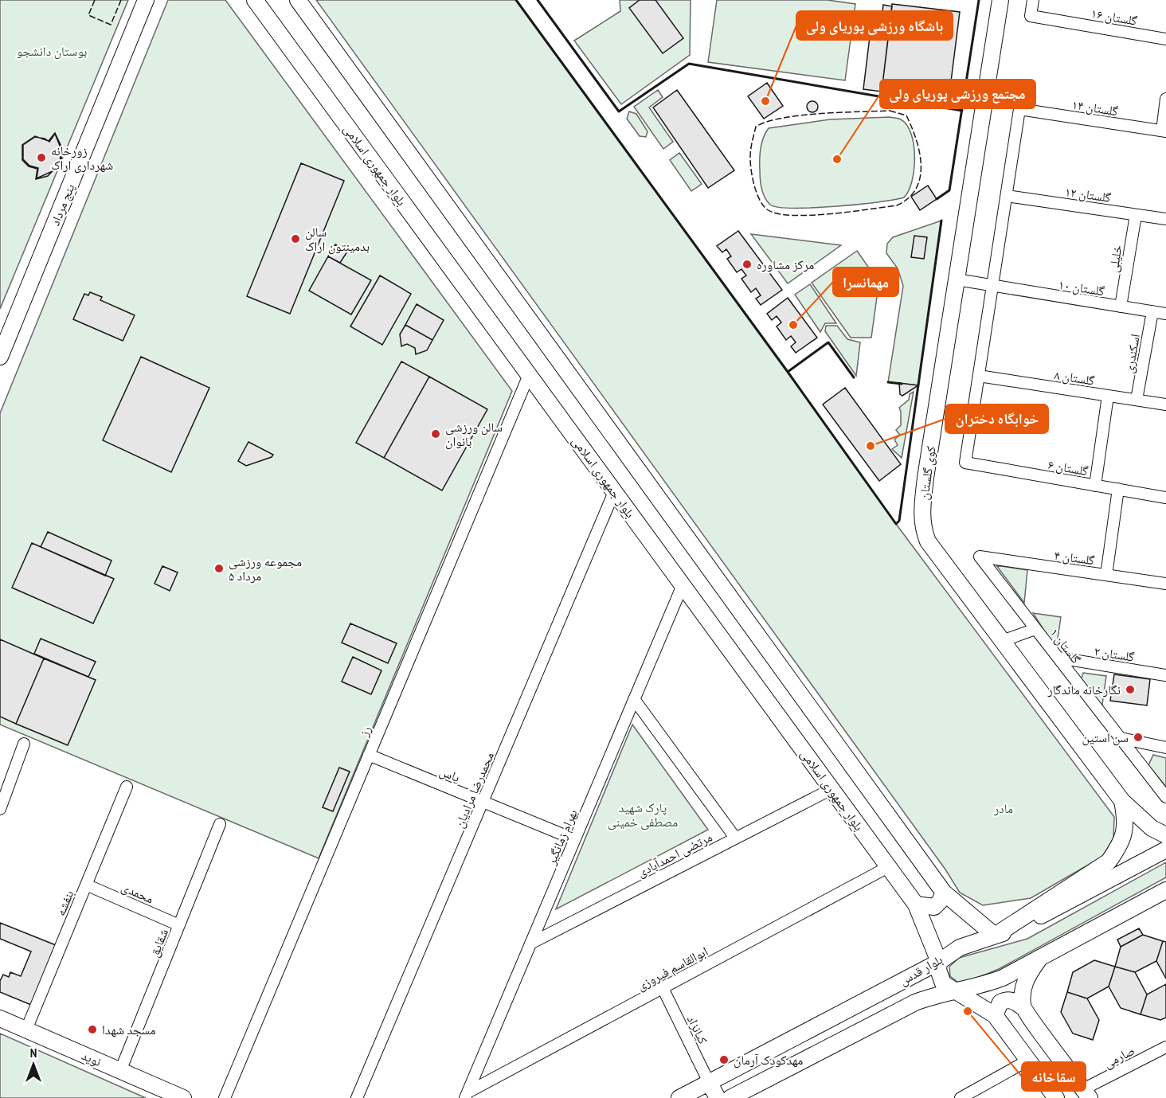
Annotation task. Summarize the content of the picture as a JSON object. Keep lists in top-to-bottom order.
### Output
{
  "streets": {
    "main road": [
      "بلوار جمهوری اسلامی",
      "پنج مرداد",
      "کوی گلستان",
      "بلوار قدس",
      "نوید"
    ],
    "street": [
      "گلستان ۱۶",
      "گلستان ۱۴",
      "گلستان ۱۲",
      "خلیلی",
      "گلستان ۱۰",
      "اسکندری",
      "گلستان ۸",
      "گلستان ۶",
      "گلستان ۴",
      "گلستان ۱",
      "گلستان ۲",
      "رز",
      "یاس",
      "محمدرضا مرادیان",
      "بهرام زمانگیر",
      "مرتضی احمدآبادی",
      "محمدی",
      "بنفشه",
      "شقایق",
      "ابوالقاسم فیروزی",
      "کیانزاد",
      "صارمی"
    ]
  },
  "crossings": [
    ["گلستان ۱۴", "گلستان ۱۲"],
    ["بلوار جمهوری اسلامی", "رز"],
    ["بلوار جمهوری اسلامی", "محمدرضا مرادیان"],
    ["بلوار جمهوری اسلامی", "بهرام زمانگیر"],
    ["بلوار جمهوری اسلامی", "مرتضی احمدآبادی"],
    ["بلوار جمهوری اسلامی", "ابوالقاسم فیروزی"],
    ["بلوار جمهوری اسلامی", "بلوار قدس"],
    ["گلستان ۱۲", "خلیلی"],
    ["خلیلی", "گلستان ۱۰"],
    ["گلستان ۱۰", "اسکندری"],
    ["گلستان ۱۰", "کوی گلستان"],
    ["اسکندری", "گلستان ۸"],
    ["گلستان ۸", "گلستان ۶"],
    ["گلستان ۴", "گلستان ۱"],
    ["گلستان ۱", "گلستان ۲"],
    ["رز", "یاس"],
    ["یاس", "محمدرضا مرادیان"],
    ["یاس", "بهرام زمانگیر"],
    ["بهرام زمانگیر", "مرتضی احمدآبادی"],
    ["بهرام زمانگیر", "ابوالقاسم فیروزی"],
    ["محمدی", "بنفشه"],
    ["محمدی", "شقایق"],
    ["بنفشه", "نوید"],
    ["شقایق", "نوید"],
    ["ابوالقاسم فیروزی", "کیانزاد"],
    ["بلوار قدس", "کیانزاد"]
  ],
  "parks": ["بوستان دانشجو", "پارک شهید مصطفی خمینی", "مادر"],
  "places": [
    "باشگاه ورزشی پوریای ولی",
    "زورخانه شهرداری اراک",
    "مجتمع ورزشی پوریای ولی",
    "سالن بدمینتون اراک",
    "مرکز مشاوره",
    "مهمانسرا",
    "سالن ورزشی بانوان",
    "خوابگاه دختران",
    "مجموعه ورزشی ۵ مرداد",
    "نگارخانه ماندگار",
    "سن استین",
    "سقاخانه",
    "مسجد شهدا",
    "مهدکودک آرمان"
  ],
  "north": "top"
}
